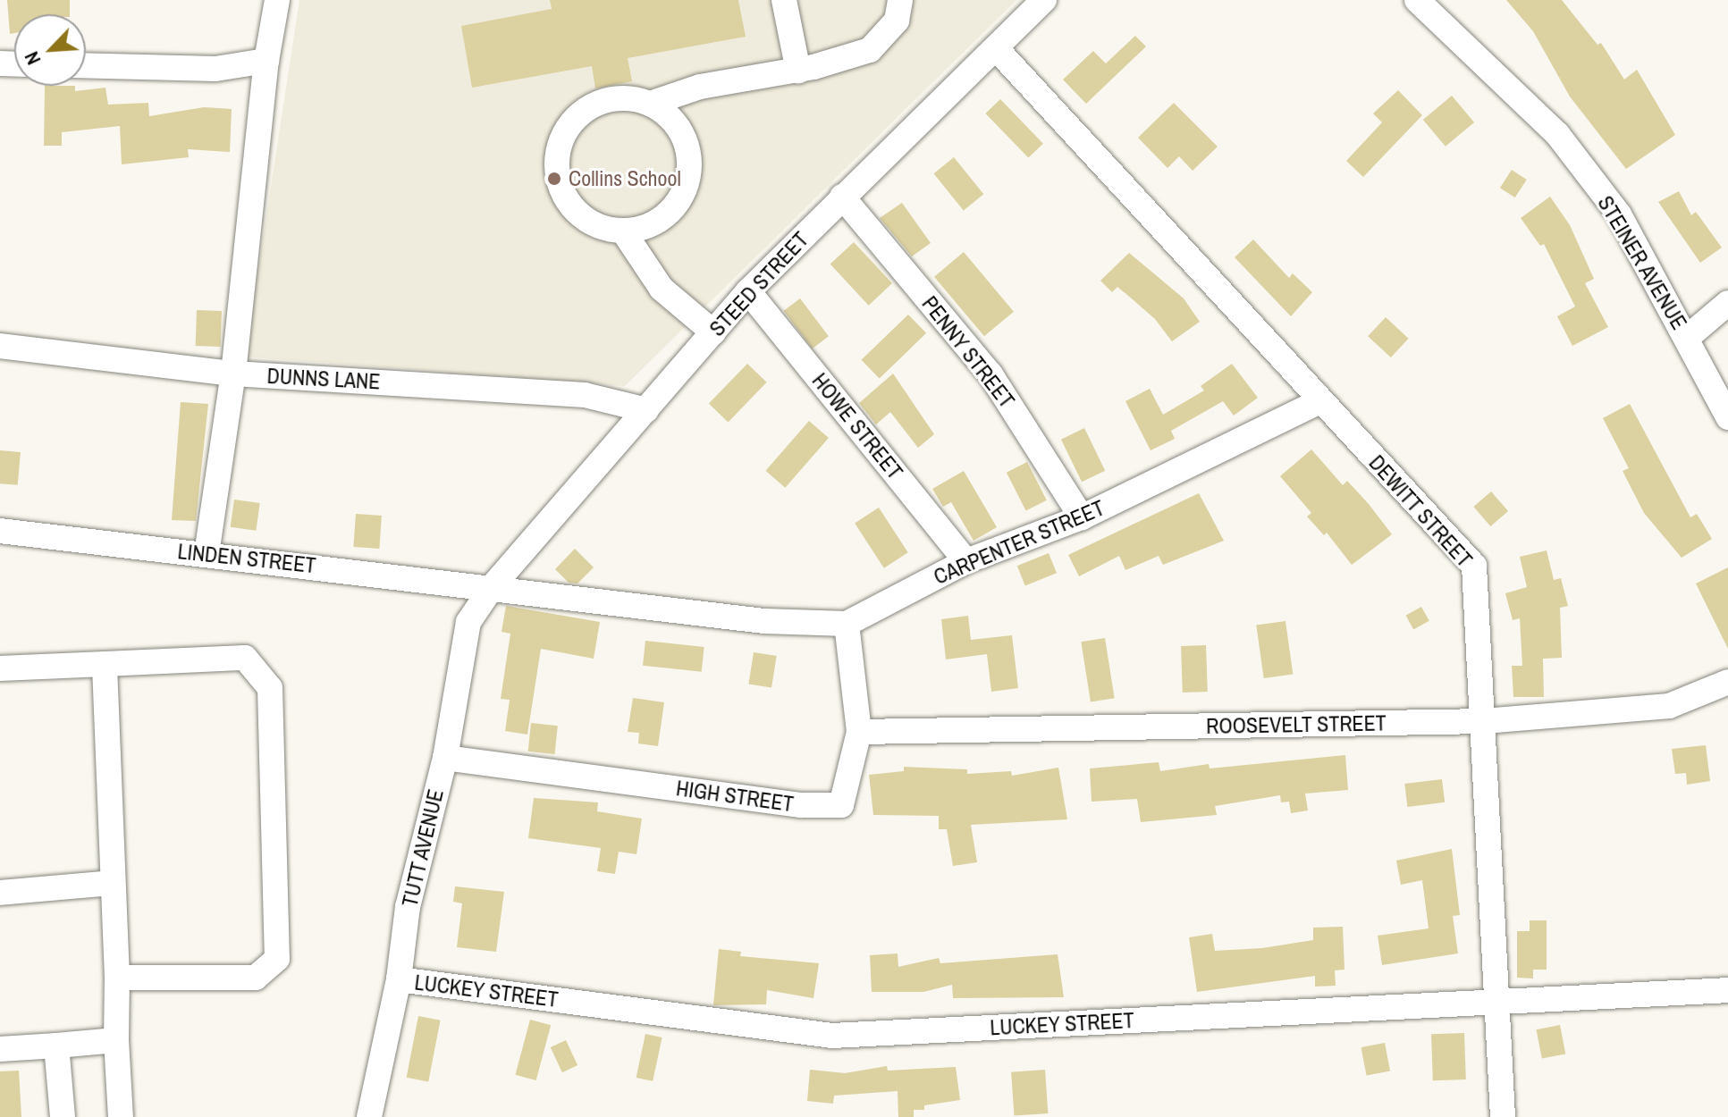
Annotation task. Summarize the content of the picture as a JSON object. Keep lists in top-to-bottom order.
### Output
{
  "streets": {
    "street": [
      "STEINER AVENUE",
      "STEED STREET",
      "PENNY STREET",
      "DUNNS LANE",
      "HOWE STREET",
      "DEWITT STREET",
      "CARPENTER STREET",
      "LINDEN STREET",
      "ROOSEVELT STREET",
      "HIGH STREET",
      "TUTT AVENUE",
      "LUCKEY STREET"
    ]
  },
  "crossings": [
    ["STEED STREET", "PENNY STREET"],
    ["STEED STREET", "DUNNS LANE"],
    ["STEED STREET", "HOWE STREET"],
    ["STEED STREET", "DEWITT STREET"],
    ["STEED STREET", "CARPENTER STREET"],
    ["STEED STREET", "LINDEN STREET"],
    ["STEED STREET", "TUTT AVENUE"],
    ["PENNY STREET", "CARPENTER STREET"],
    ["HOWE STREET", "CARPENTER STREET"],
    ["DEWITT STREET", "CARPENTER STREET"],
    ["DEWITT STREET", "ROOSEVELT STREET"],
    ["DEWITT STREET", "LUCKEY STREET"],
    ["CARPENTER STREET", "LINDEN STREET"],
    ["CARPENTER STREET", "HIGH STREET"],
    ["CARPENTER STREET", "TUTT AVENUE"],
    ["LINDEN STREET", "TUTT AVENUE"],
    ["ROOSEVELT STREET", "HIGH STREET"],
    ["HIGH STREET", "TUTT AVENUE"],
    ["TUTT AVENUE", "LUCKEY STREET"]
  ],
  "places": ["Collins School"],
  "north": "bottom left"
}
